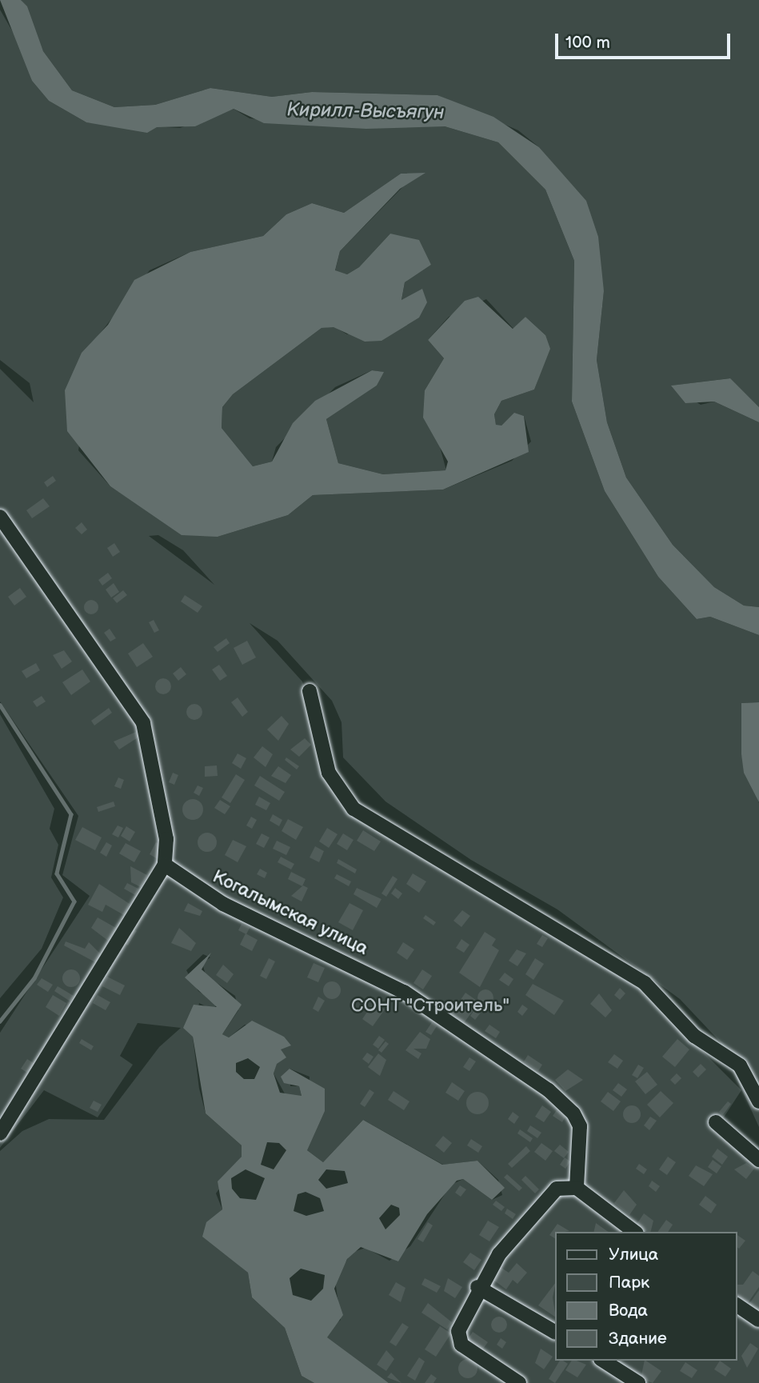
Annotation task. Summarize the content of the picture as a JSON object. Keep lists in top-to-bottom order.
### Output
{
  "streets": {
    "street": ["Когалымская улица"]
  },
  "water": ["Кирилл-Высъягун"],
  "parks": ["СОНТ \"Строитель\""],
  "legend": [
    "Улица",
    "Парк",
    "Вода",
    "Здание"
  ],
  "scale_bar": "100 m"
}
